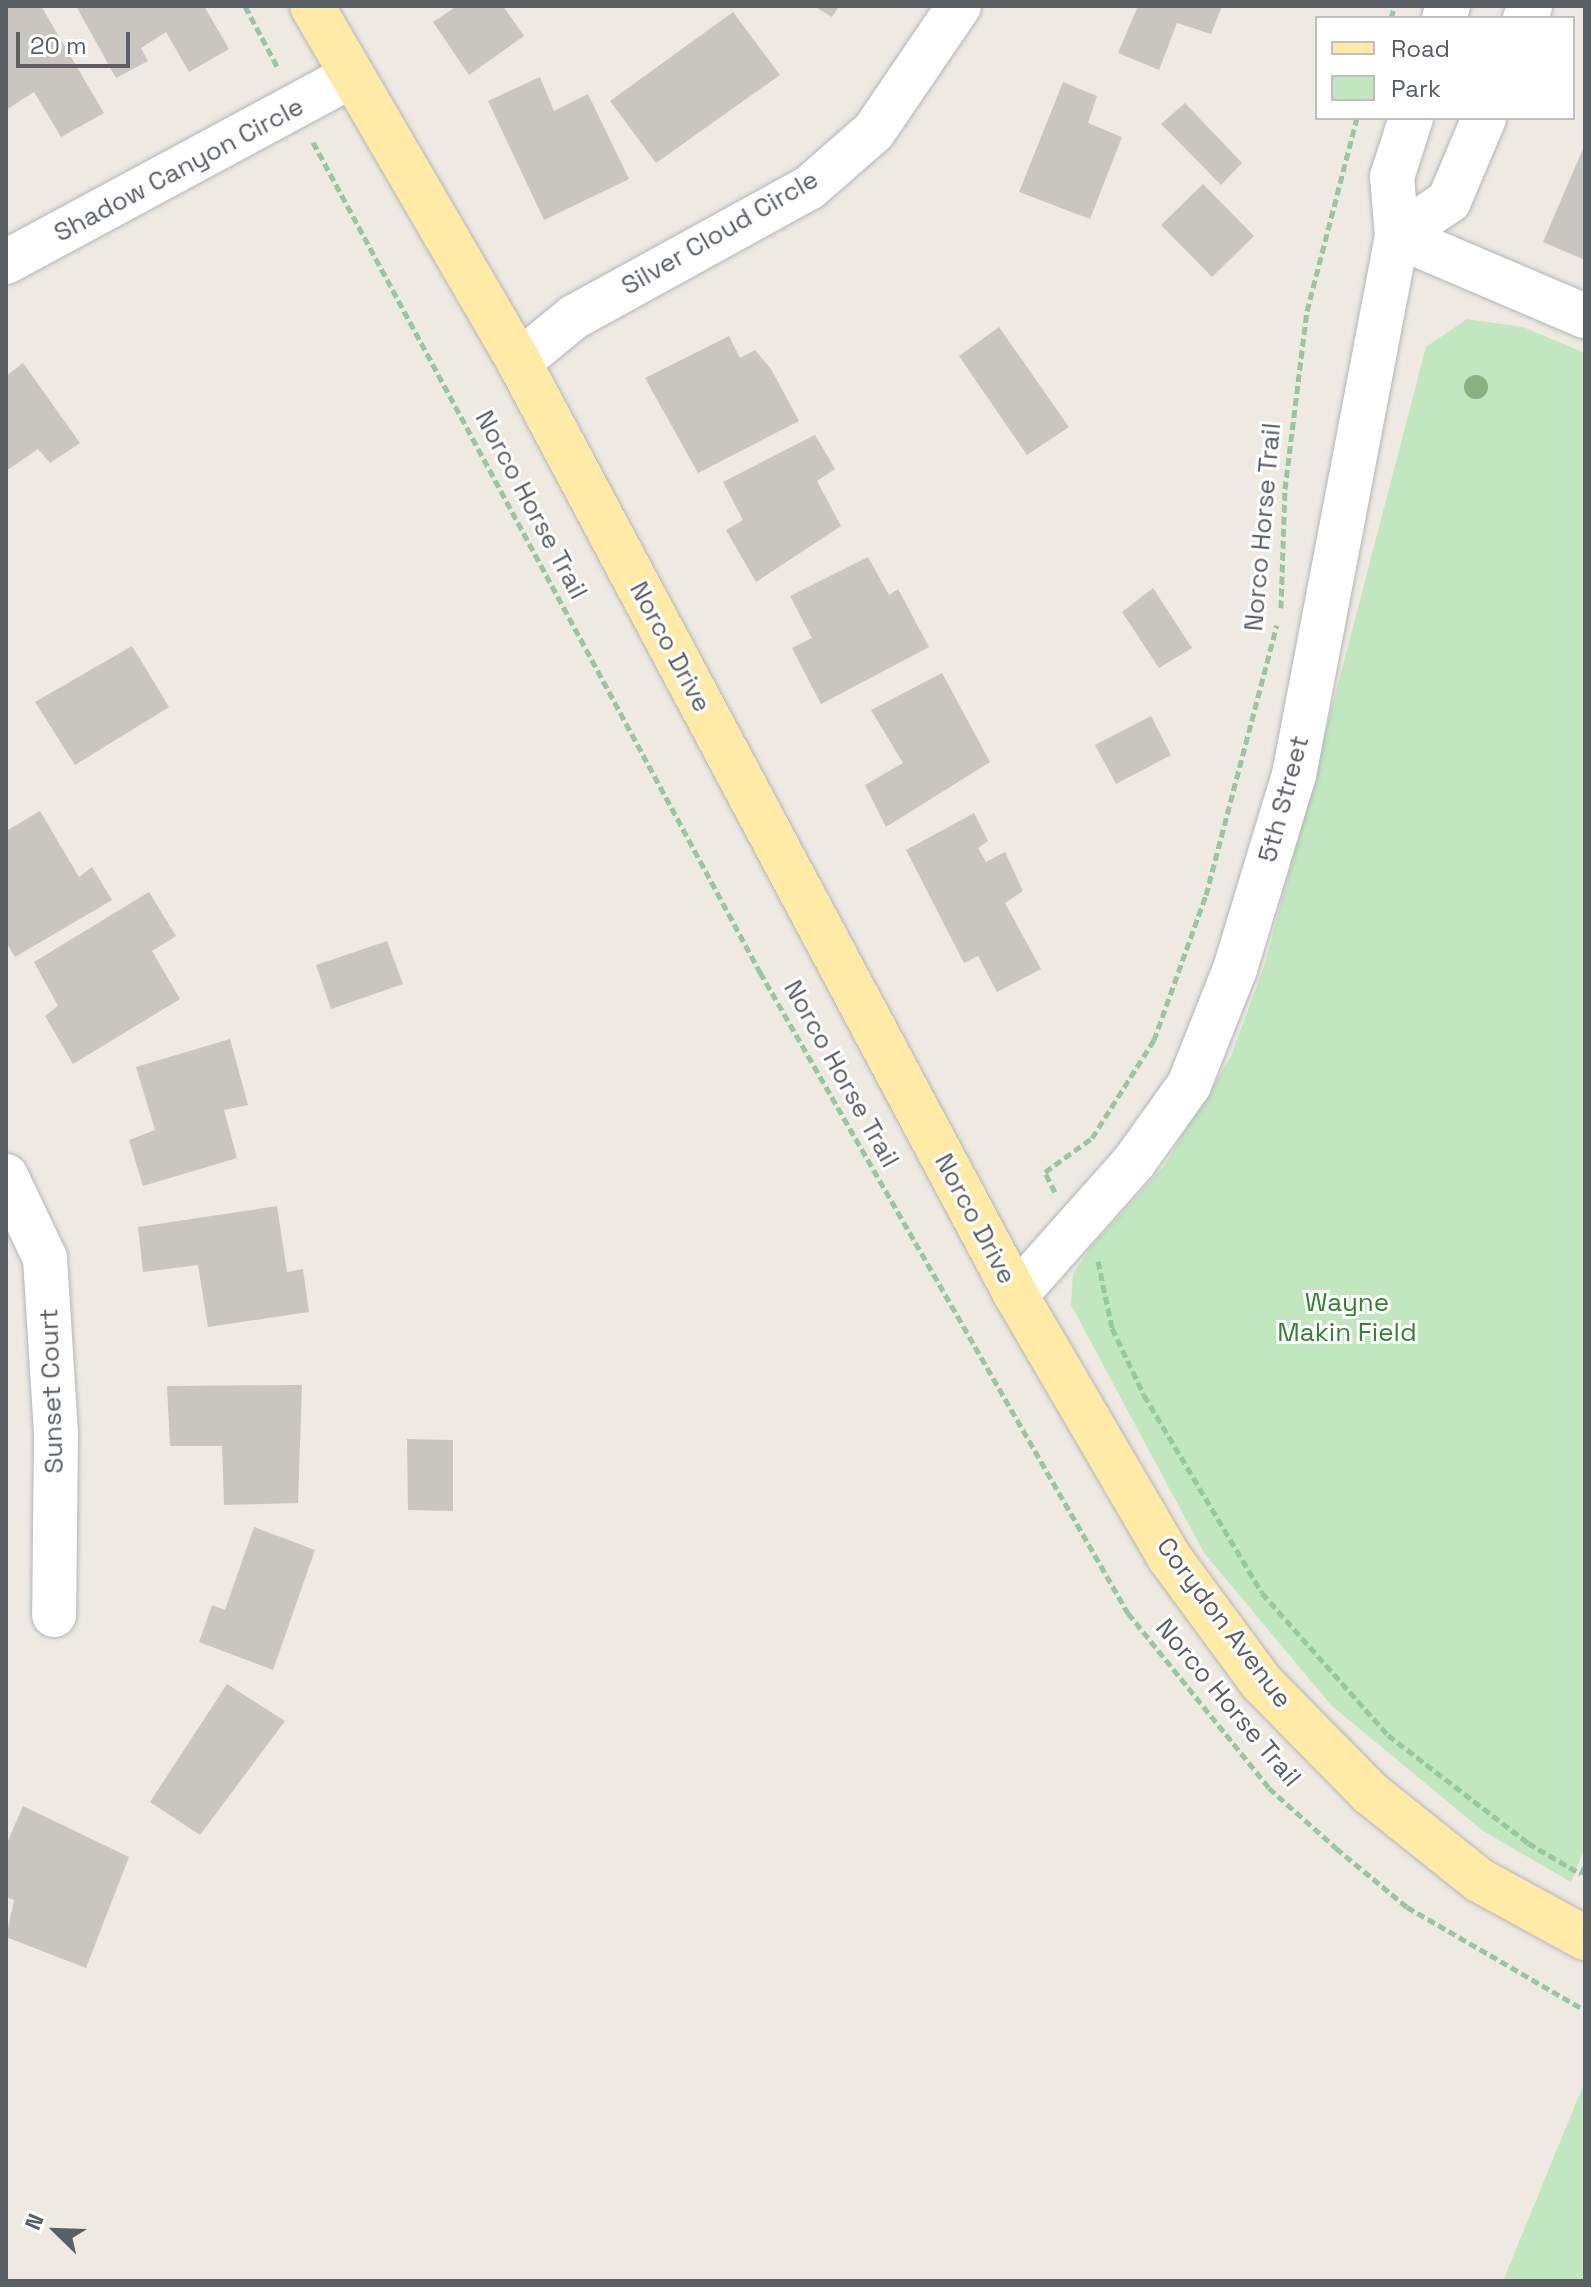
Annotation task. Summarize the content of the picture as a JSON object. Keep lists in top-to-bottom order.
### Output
{
  "streets": {
    "main road": ["Norco Drive", "Corydon Avenue"],
    "street": [
      "Shadow Canyon Circle",
      "Silver Cloud Circle",
      "5th Street",
      "Sunset Court"
    ],
    "path": ["Norco Horse Trail"]
  },
  "crossings": [
    ["Shadow Canyon Circle", "Norco Horse Trail"],
    ["Shadow Canyon Circle", "Norco Drive"],
    ["Silver Cloud Circle", "Norco Drive"],
    ["Norco Horse Trail", "5th Street"],
    ["Norco Drive", "5th Street"],
    ["Norco Drive", "Corydon Avenue"],
    ["5th Street", "Corydon Avenue"]
  ],
  "parks": ["Wayne Makin Field"],
  "legend": ["Road", "Park"],
  "scale_bar": "20 m",
  "north": "top left"
}
